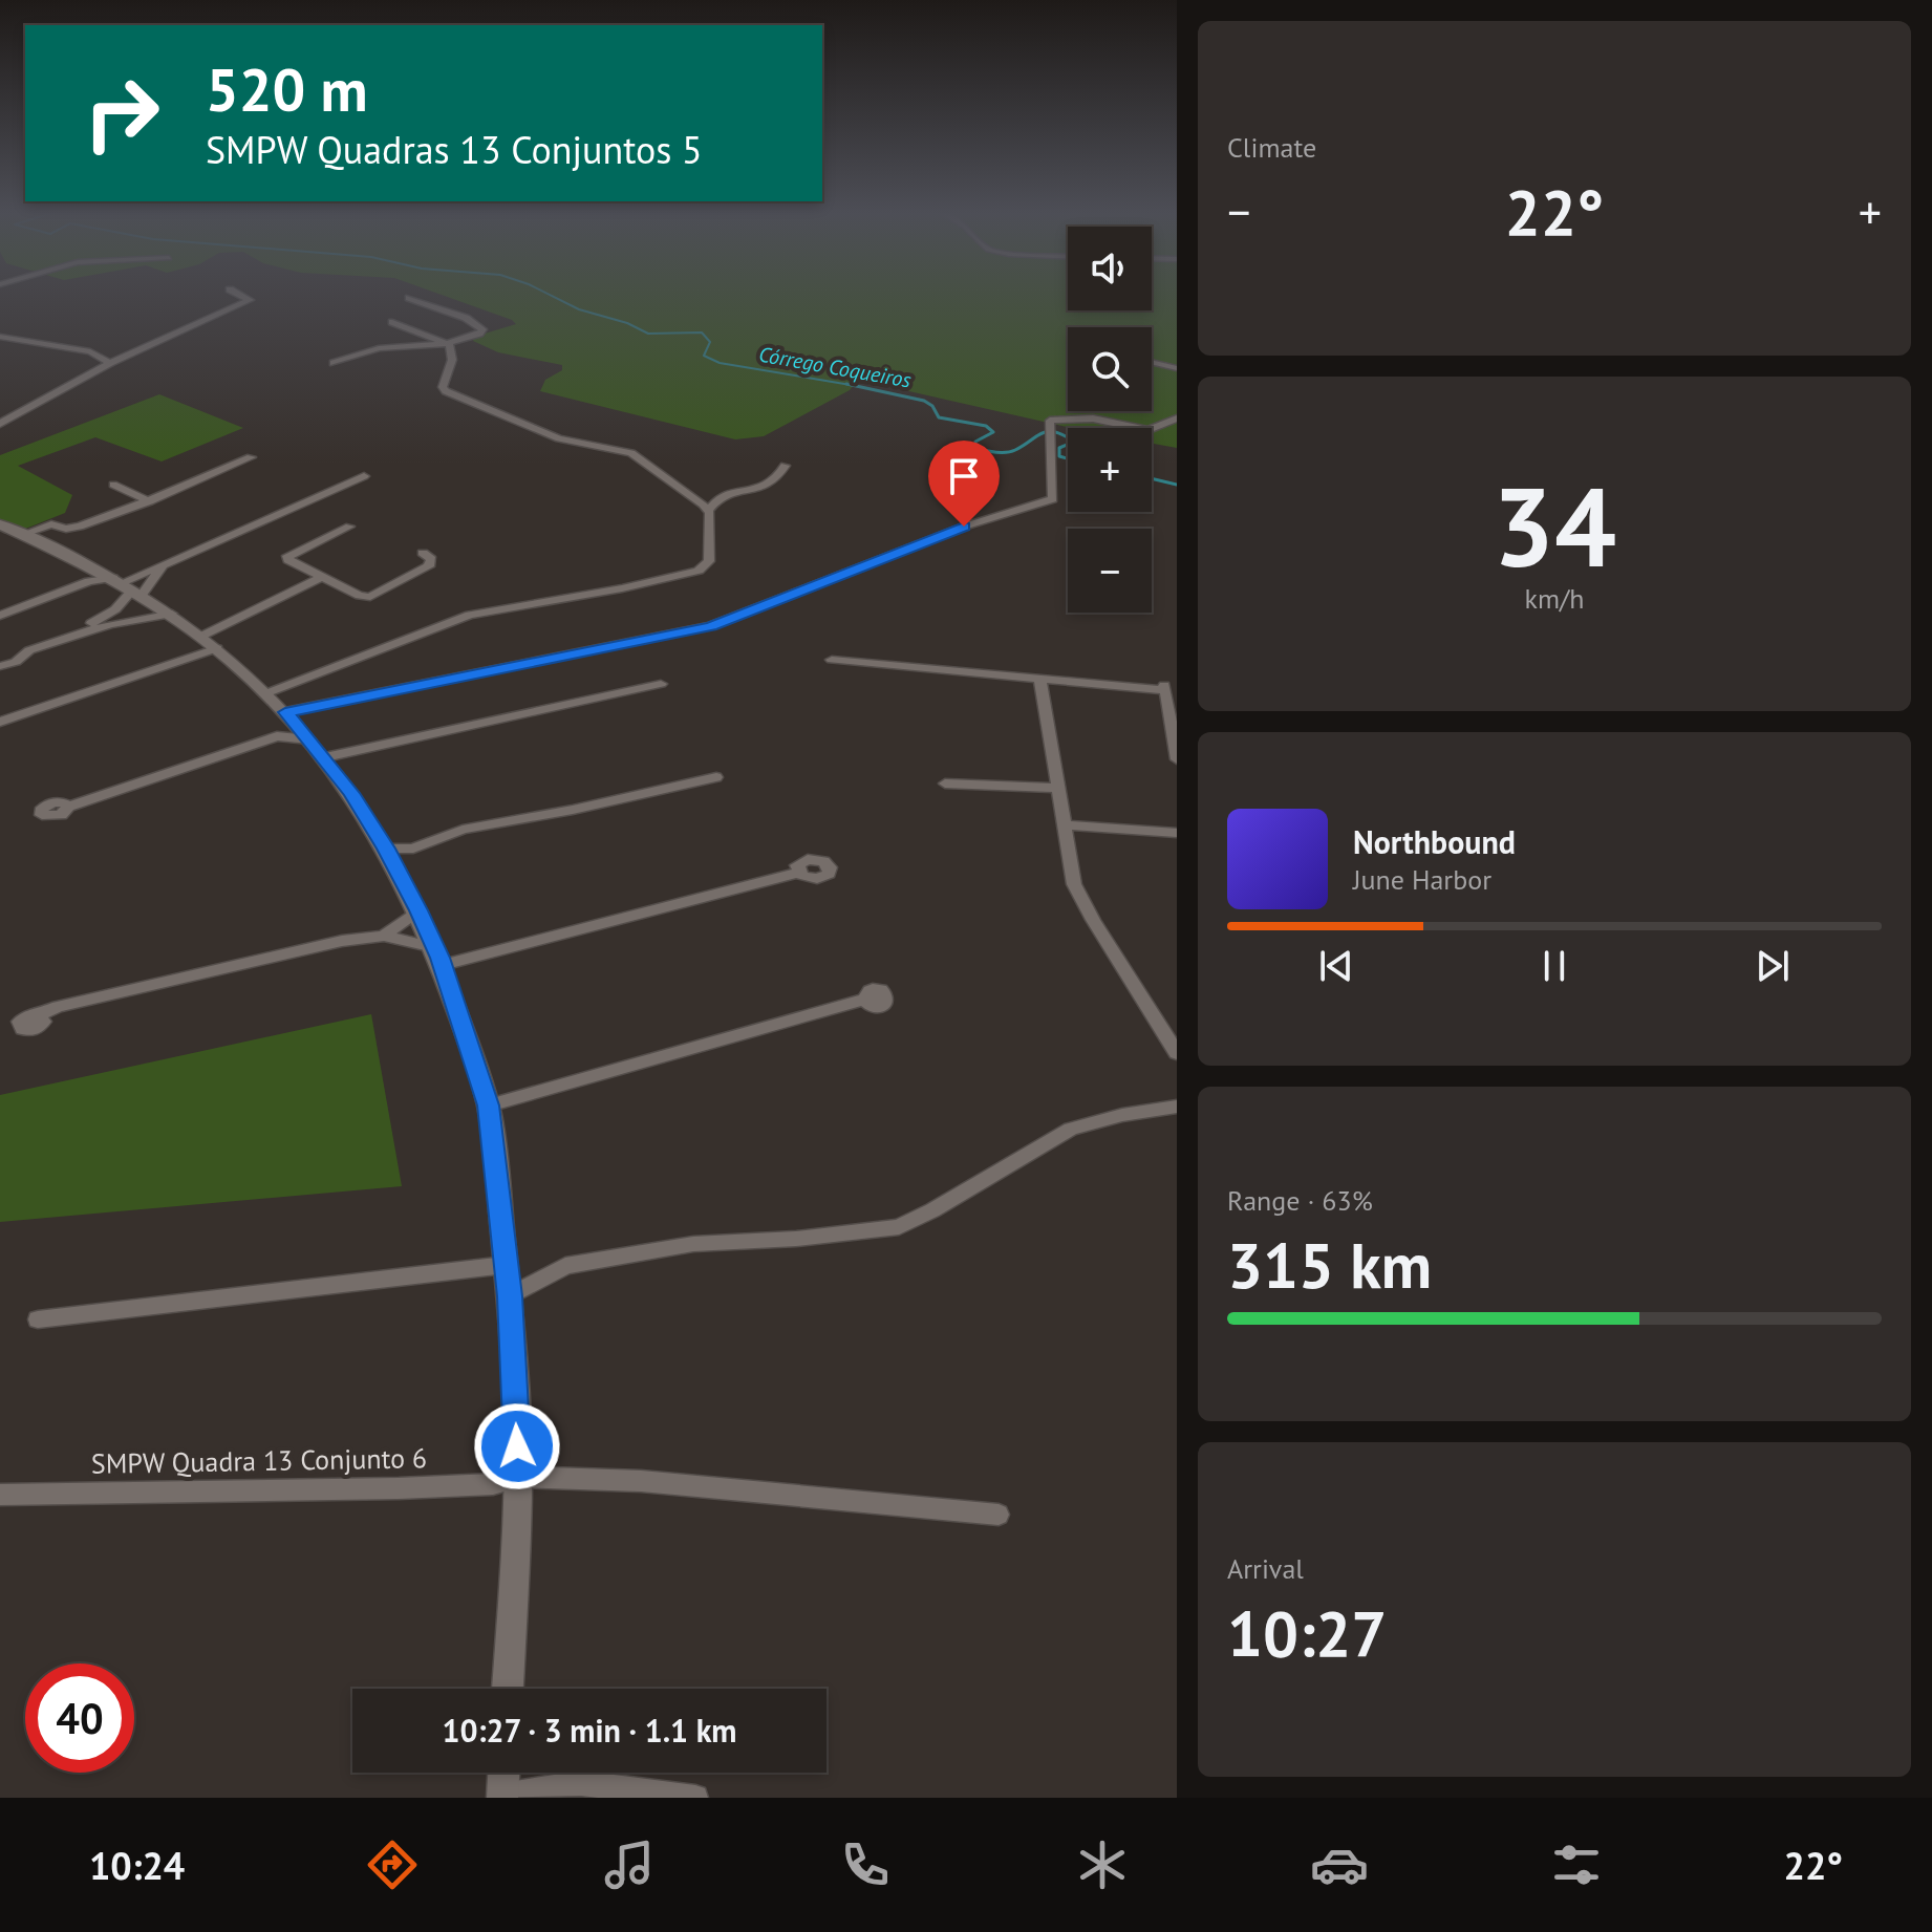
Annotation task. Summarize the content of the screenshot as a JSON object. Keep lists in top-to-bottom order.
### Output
{
  "streets": {
    "street": ["SMPW Quadra 13 Conjunto 6"]
  },
  "water": ["Córrego Coqueiros"],
  "page": {
    "tile": [
      "Climate",
      ["34", "km/h"],
      ["Range · 63%", "315 km"],
      ["Arrival", "10:27"]
    ],
    "turn": ["520 m", "SMPW Quadras 13 Conjuntos 5"],
    "heat": ["−", "22°", "+"],
    "map_buttons": ["+", "−"],
    "song": ["Northbound", "June Harbor"],
    "limit": "40",
    "trip": "10:27 · 3 min · 1.1 km",
    "tabs": ["10:24", "22°"]
  }
}
